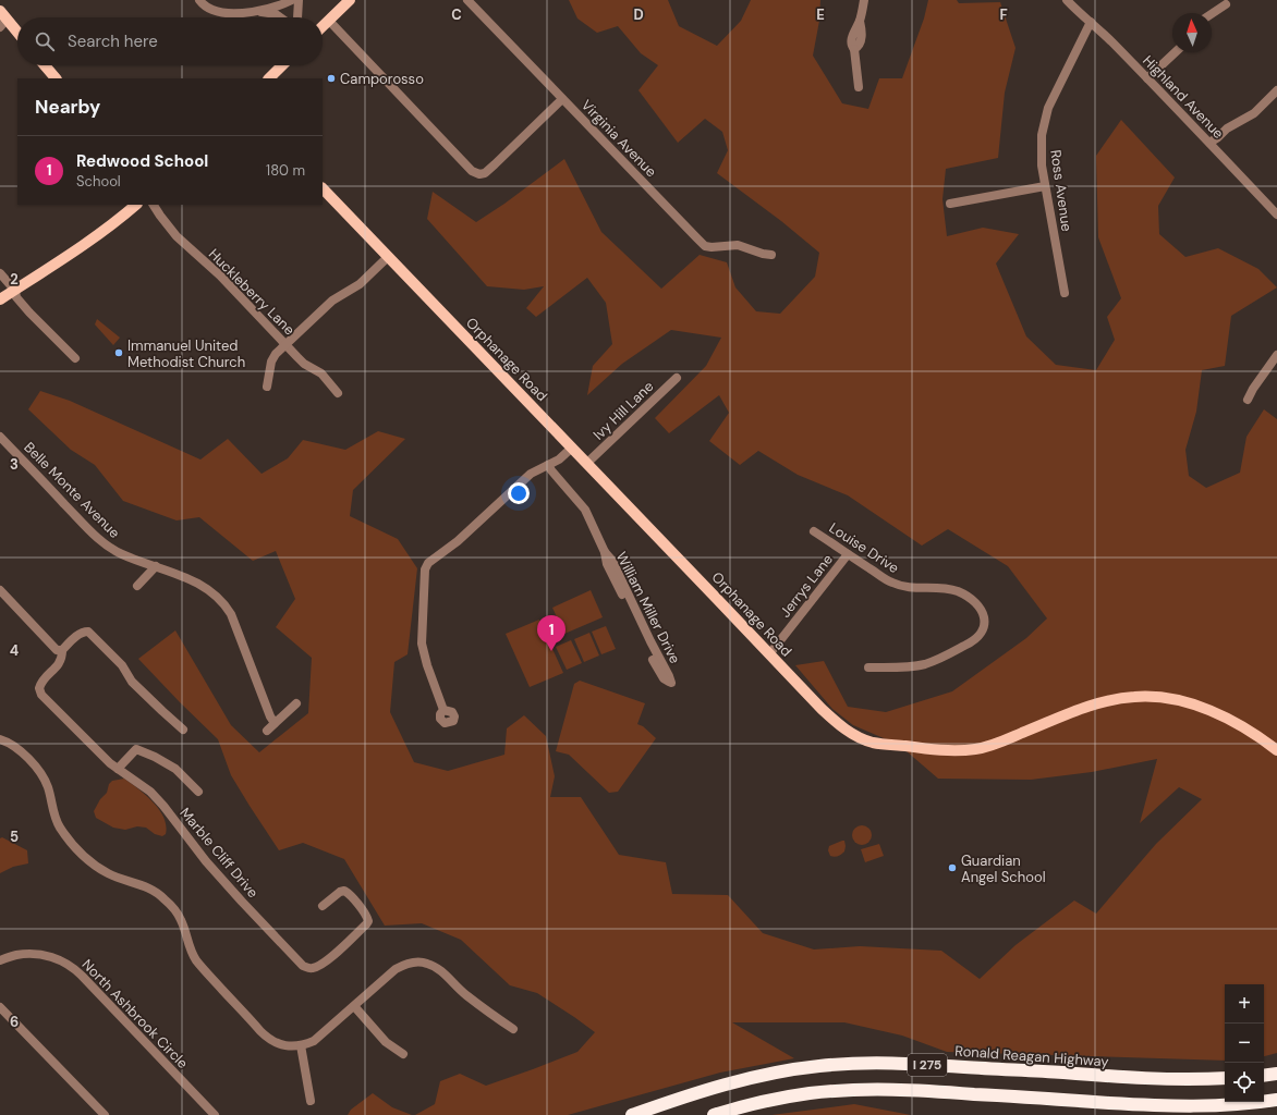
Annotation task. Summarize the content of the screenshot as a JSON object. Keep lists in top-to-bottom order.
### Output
{
  "streets": {
    "highway": ["Ronald Reagan Highway", "I 275"],
    "main road": ["Orphanage Road"],
    "street": [
      "Highland Avenue",
      "Virginia Avenue",
      "Ross Avenue",
      "Huckleberry Lane",
      "Ivy Hill Lane",
      "Belle Monte Avenue",
      "Louise Drive",
      "Jerrys Lane",
      "William Miller Drive",
      "Marble Cliff Drive",
      "North Ashbrook Circle"
    ]
  },
  "crossings": [
    ["Highland Avenue", "Ross Avenue"],
    ["Orphanage Road", "Ivy Hill Lane"],
    ["Orphanage Road", "Jerrys Lane"],
    ["Louise Drive", "Jerrys Lane"]
  ],
  "places": ["Camporosso", "Immanuel United Methodist Church", "Guardian Angel School"],
  "north": "top",
  "page": {
    "search": "Search here",
    "heading": "Nearby",
    "list": [
      {
        "mark": "1",
        "name": "Redwood School",
        "note": "School",
        "value": "180 m"
      }
    ],
    "pins": "1",
    "map_buttons": ["+", "−"]
  },
  "grid": {
    "columns": [
      "C",
      "D",
      "E",
      "F"
    ],
    "rows": [
      "2",
      "3",
      "4",
      "5",
      "6"
    ]
  }
}
